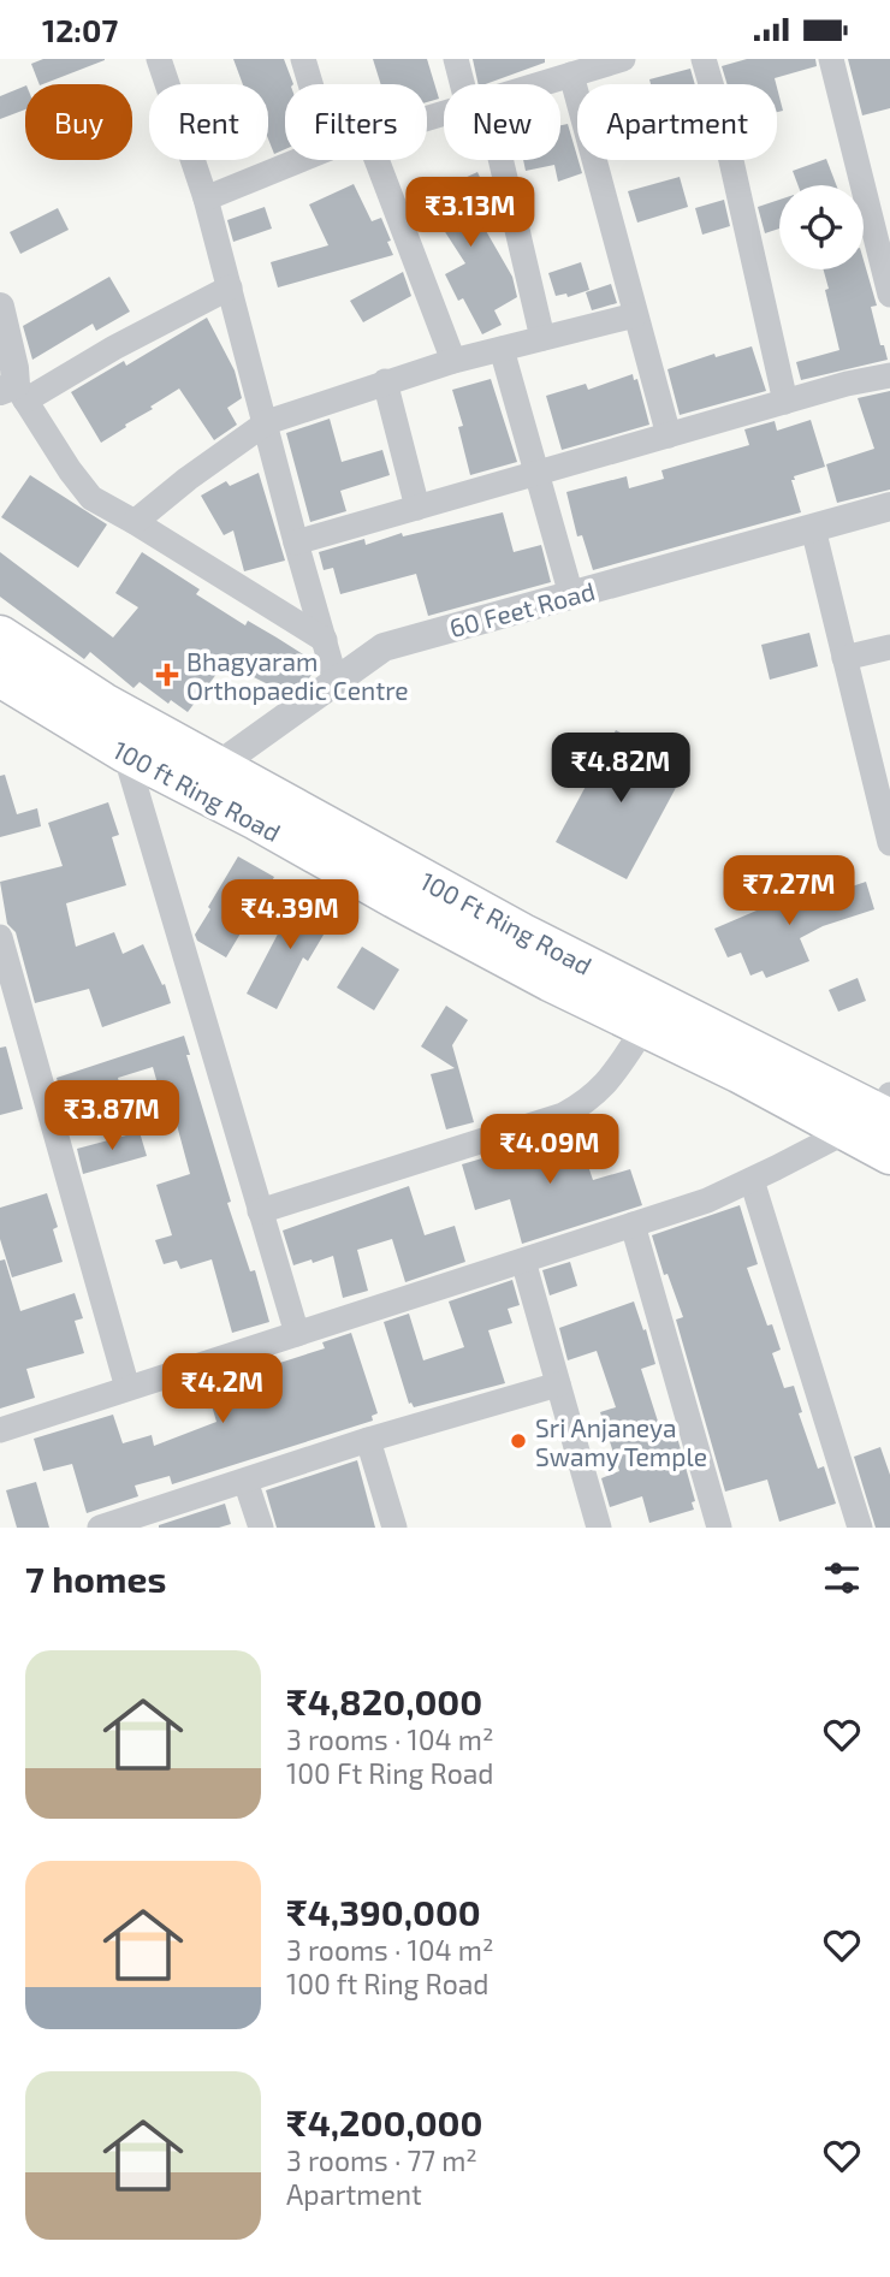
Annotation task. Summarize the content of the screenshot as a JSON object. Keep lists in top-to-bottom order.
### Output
{
  "streets": {
    "main road": ["100 ft Ring Road", "100 Ft Ring Road"],
    "street": ["60 Feet Road"]
  },
  "crossings": [
    ["60 Feet Road", "100 ft Ring Road"],
    ["60 Feet Road", "100 Ft Ring Road"],
    ["100 ft Ring Road", "100 Ft Ring Road"]
  ],
  "places": {
    "health": ["Bhagyaram Orthopaedic Centre"],
    "other": ["Sri Anjaneya Swamy Temple"]
  },
  "page": {
    "status": "12:07",
    "chip": [
      "Buy",
      "Rent",
      "Filters",
      "New",
      "Apartment"
    ],
    "price": [
      "₹3.13M",
      "₹4.82M",
      "₹7.27M",
      "₹4.39M",
      "₹3.87M",
      "₹4.09M",
      "₹4.2M"
    ],
    "heading": "7 homes",
    "list": [
      {
        "name": "₹4,820,000",
        "note": "3 rooms · 104 m² · 100 Ft Ring Road"
      },
      {
        "name": "₹4,390,000",
        "note": "3 rooms · 104 m² · 100 ft Ring Road"
      },
      {
        "name": "₹4,200,000",
        "note": "3 rooms · 77 m² · Apartment"
      }
    ]
  }
}
